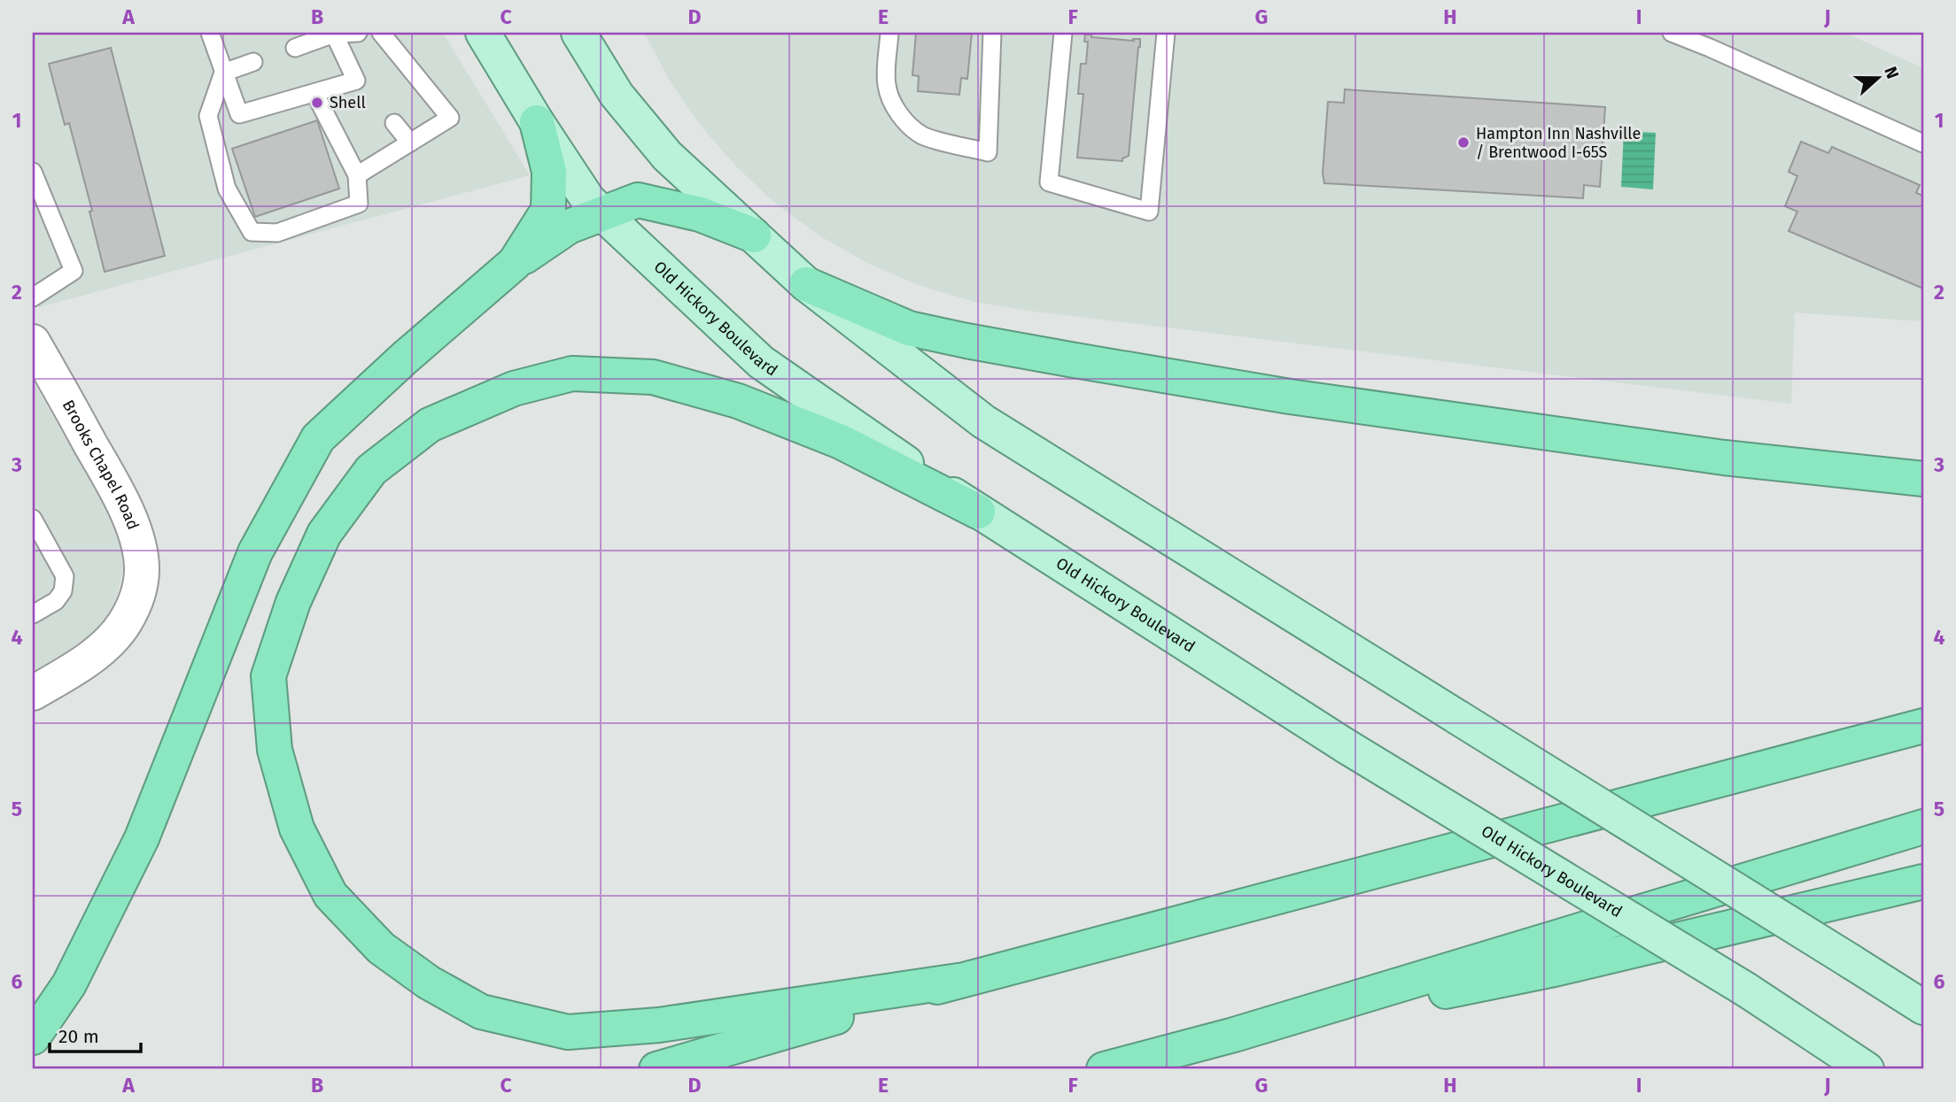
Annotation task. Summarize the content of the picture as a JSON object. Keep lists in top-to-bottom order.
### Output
{
  "streets": {
    "main road": ["Old Hickory Boulevard"],
    "street": ["Brooks Chapel Road"]
  },
  "places": ["Shell", "Hampton Inn Nashville / Brentwood I-65S"],
  "scale_bar": "20 m",
  "north": "right",
  "grid": {
    "columns": [
      "A",
      "B",
      "C",
      "D",
      "E",
      "F",
      "G",
      "H",
      "I",
      "J"
    ],
    "rows": [
      "1",
      "2",
      "3",
      "4",
      "5",
      "6"
    ]
  }
}
